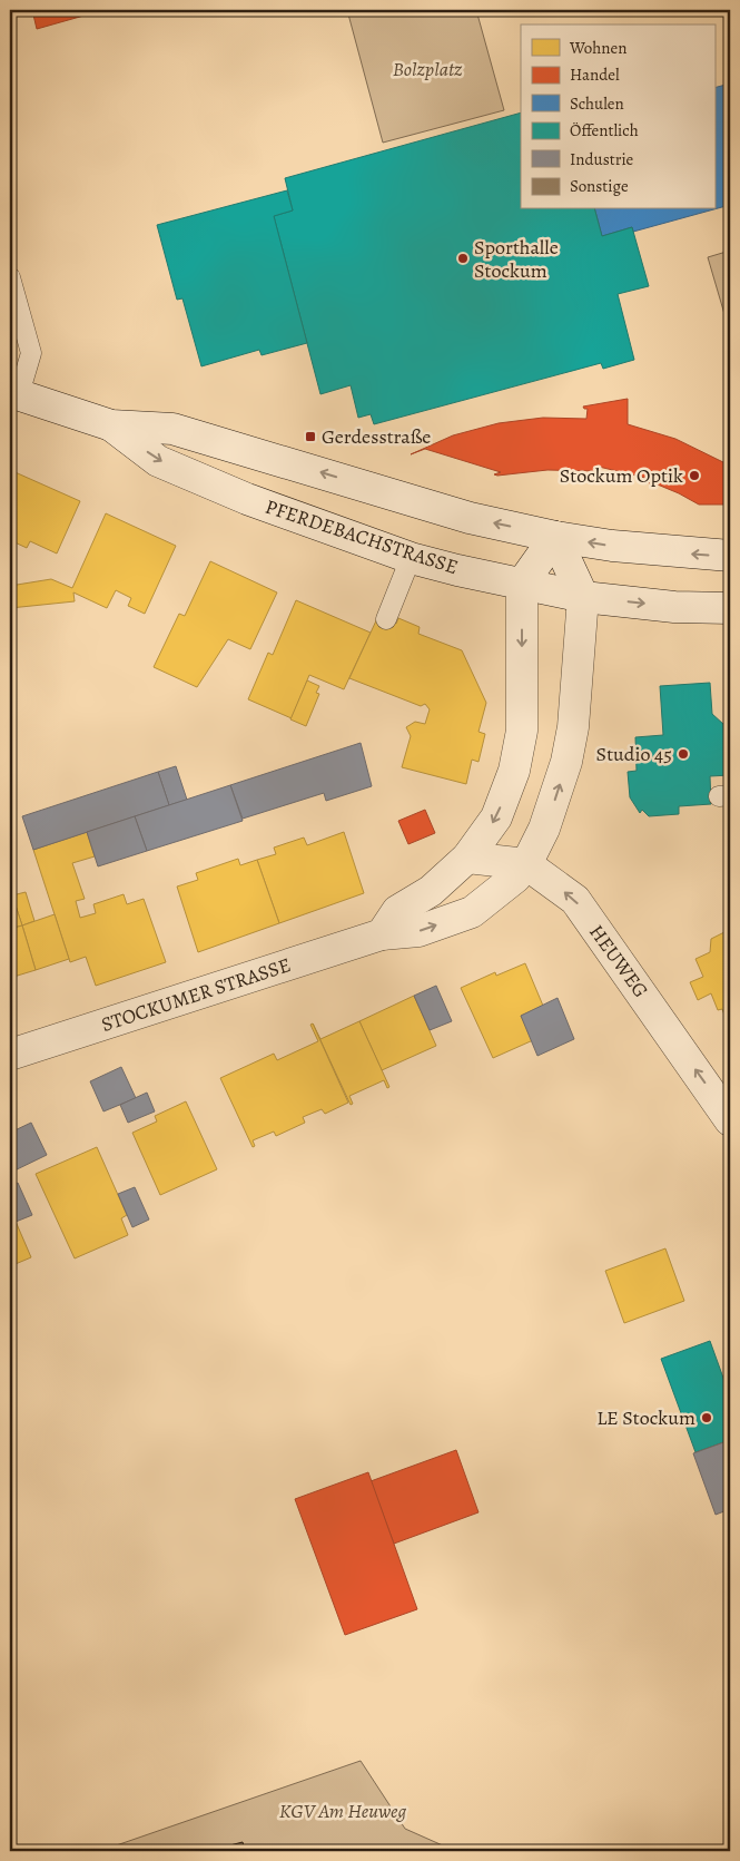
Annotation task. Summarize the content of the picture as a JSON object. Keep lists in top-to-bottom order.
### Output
{
  "streets": {
    "street": ["PFERDEBACHSTRASSE", "HEUWEG", "STOCKUMER STRASSE"]
  },
  "crossings": [
    ["PFERDEBACHSTRASSE", "STOCKUMER STRASSE"],
    ["HEUWEG", "STOCKUMER STRASSE"]
  ],
  "one_way": ["HEUWEG"],
  "parks": ["Bolzplatz", "KGV Am Heuweg"],
  "places": {
    "other": [
      "Sporthalle Stockum",
      "Stockum Optik",
      "Studio 45",
      "LE Stockum"
    ],
    "transit": ["Gerdesstraße"]
  },
  "legend": [
    "Wohnen",
    "Handel",
    "Schulen",
    "Öffentlich",
    "Industrie",
    "Sonstige"
  ]
}
